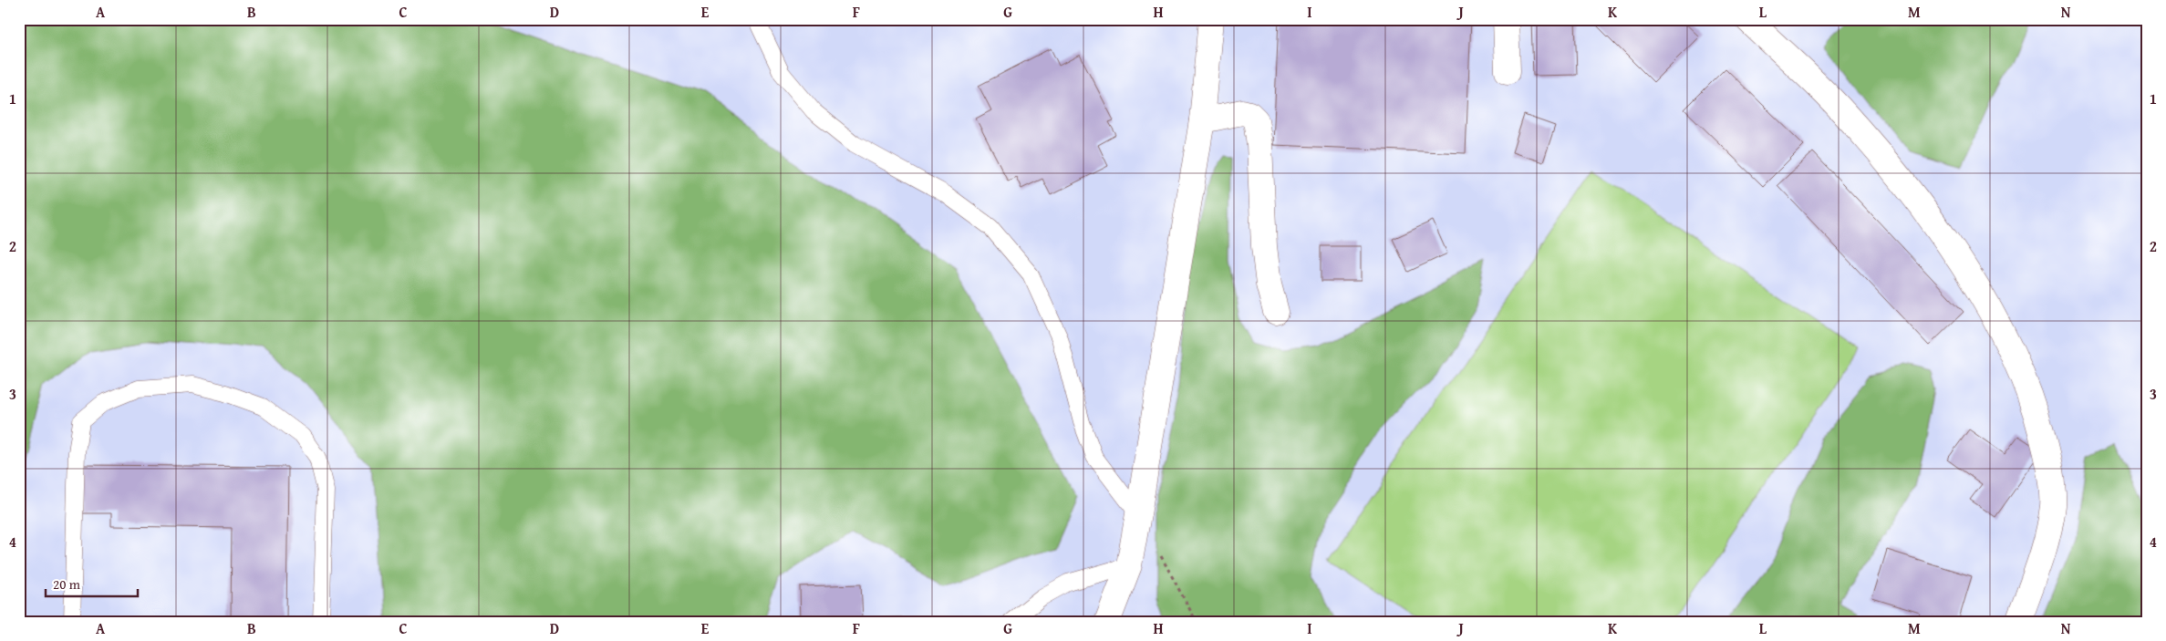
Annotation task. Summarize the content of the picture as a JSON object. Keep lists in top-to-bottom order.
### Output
{
  "scale_bar": "20 m",
  "grid": {
    "columns": [
      "A",
      "B",
      "C",
      "D",
      "E",
      "F",
      "G",
      "H",
      "I",
      "J",
      "K",
      "L",
      "M",
      "N"
    ],
    "rows": [
      "1",
      "2",
      "3",
      "4"
    ]
  }
}
